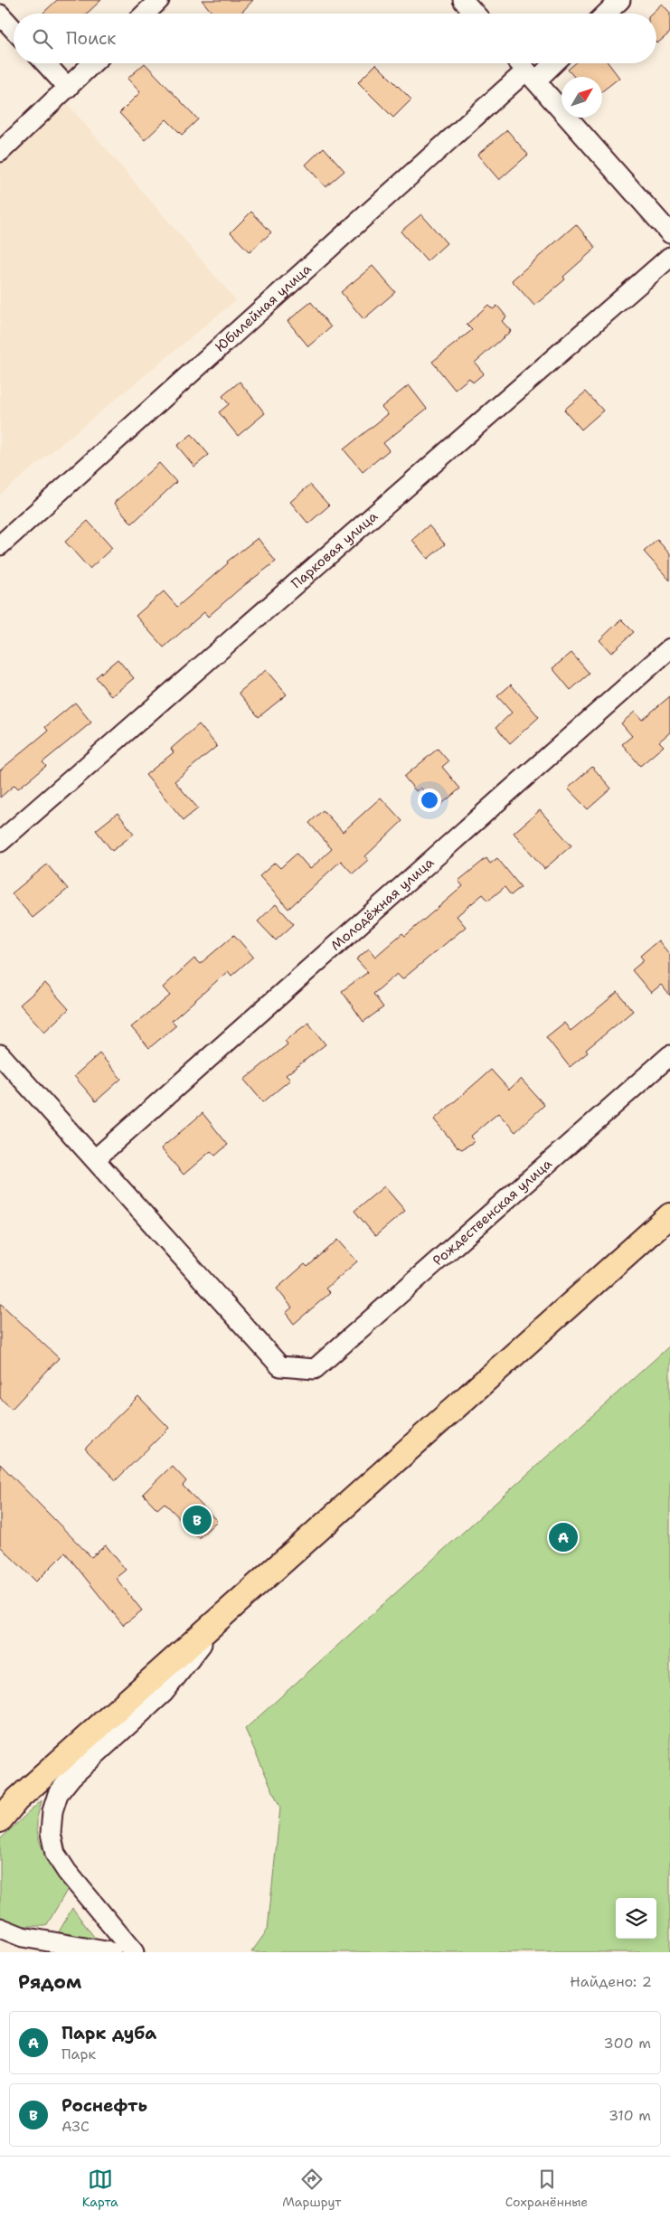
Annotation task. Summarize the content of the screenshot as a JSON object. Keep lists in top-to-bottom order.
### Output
{
  "streets": {
    "street": [
      "Юбилейная улица",
      "Парковая улица",
      "Молодёжная улица",
      "Рождественская улица"
    ]
  },
  "crossings": [
    ["Молодёжная улица", "Рождественская улица"]
  ],
  "north": "top right",
  "page": {
    "search": "Поиск",
    "pins": ["B", "A"],
    "heading": ["Рядом", "Найдено: 2"],
    "list": [
      {
        "mark": "A",
        "name": "Парк дуба",
        "note": "Парк",
        "value": "300 m"
      },
      {
        "mark": "B",
        "name": "Роснефть",
        "note": "АЗС",
        "value": "310 m"
      }
    ],
    "nav": ["Карта", "Маршрут", "Сохранённые"]
  }
}
